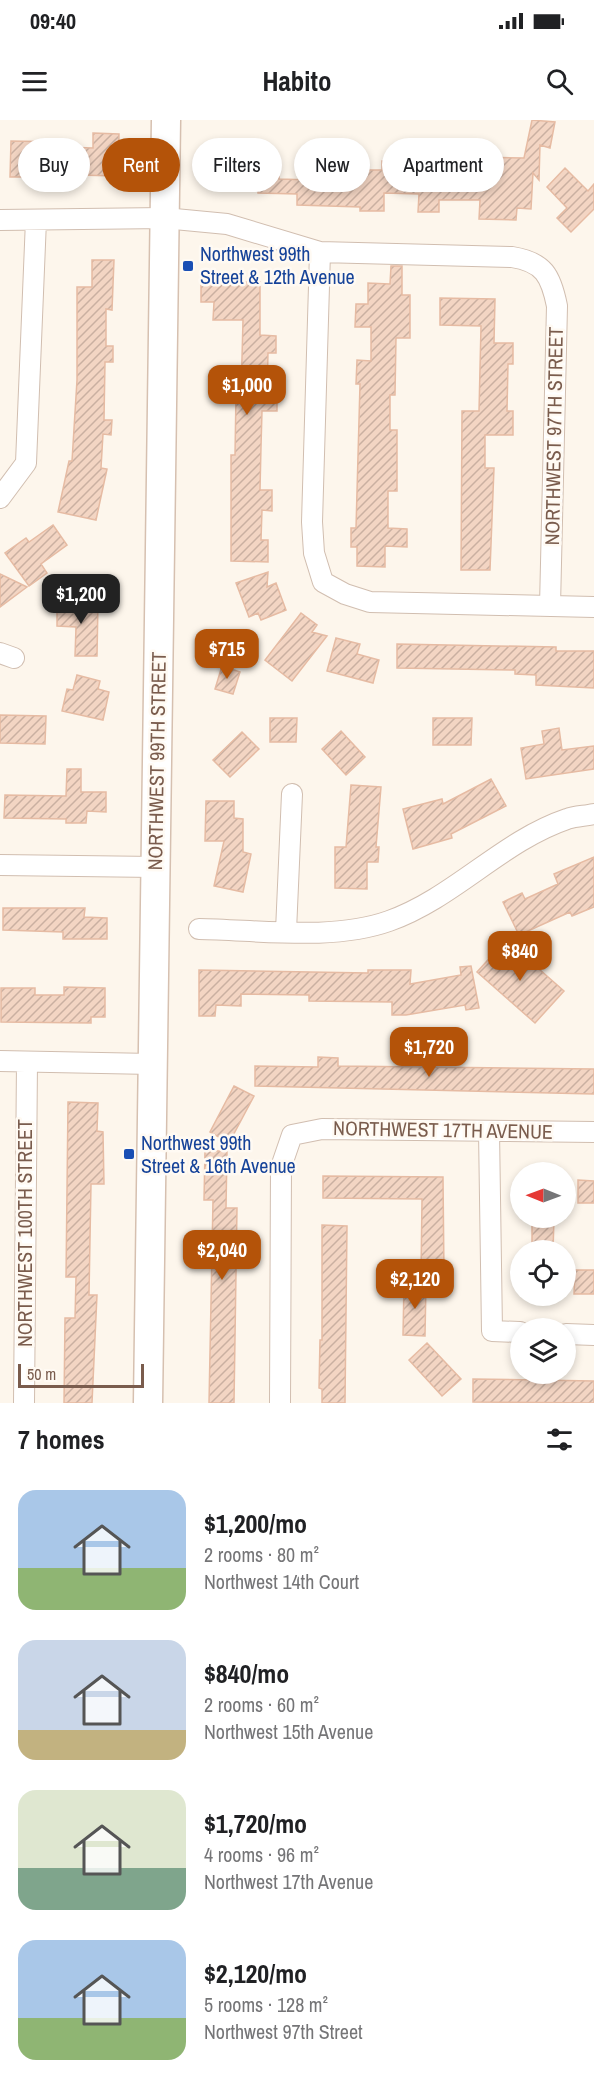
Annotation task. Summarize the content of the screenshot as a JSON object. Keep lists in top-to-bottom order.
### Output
{
  "streets": {
    "main road": ["NORTHWEST 99TH STREET"],
    "street": ["NORTHWEST 97TH STREET", "NORTHWEST 17TH AVENUE", "NORTHWEST 100TH STREET"]
  },
  "places": {
    "transit": ["Northwest 99th Street & 12th Avenue", "Northwest 99th Street & 16th Avenue"]
  },
  "scale_bar": "50 m",
  "north": "left",
  "page": {
    "status": "09:40",
    "header": "Habito",
    "chip": [
      "Buy",
      "Rent",
      "Filters",
      "New",
      "Apartment"
    ],
    "price": [
      "$1,000",
      "$1,200",
      "$715",
      "$840",
      "$1,720",
      "$2,040",
      "$2,120"
    ],
    "scale": "50 m",
    "heading": "7 homes",
    "list": [
      {
        "name": "$1,200/mo",
        "note": "2 rooms · 80 m² · Northwest 14th Court"
      },
      {
        "name": "$840/mo",
        "note": "2 rooms · 60 m² · Northwest 15th Avenue"
      },
      {
        "name": "$1,720/mo",
        "note": "4 rooms · 96 m² · Northwest 17th Avenue"
      },
      {
        "name": "$2,120/mo",
        "note": "5 rooms · 128 m² · Northwest 97th Street"
      }
    ]
  }
}
